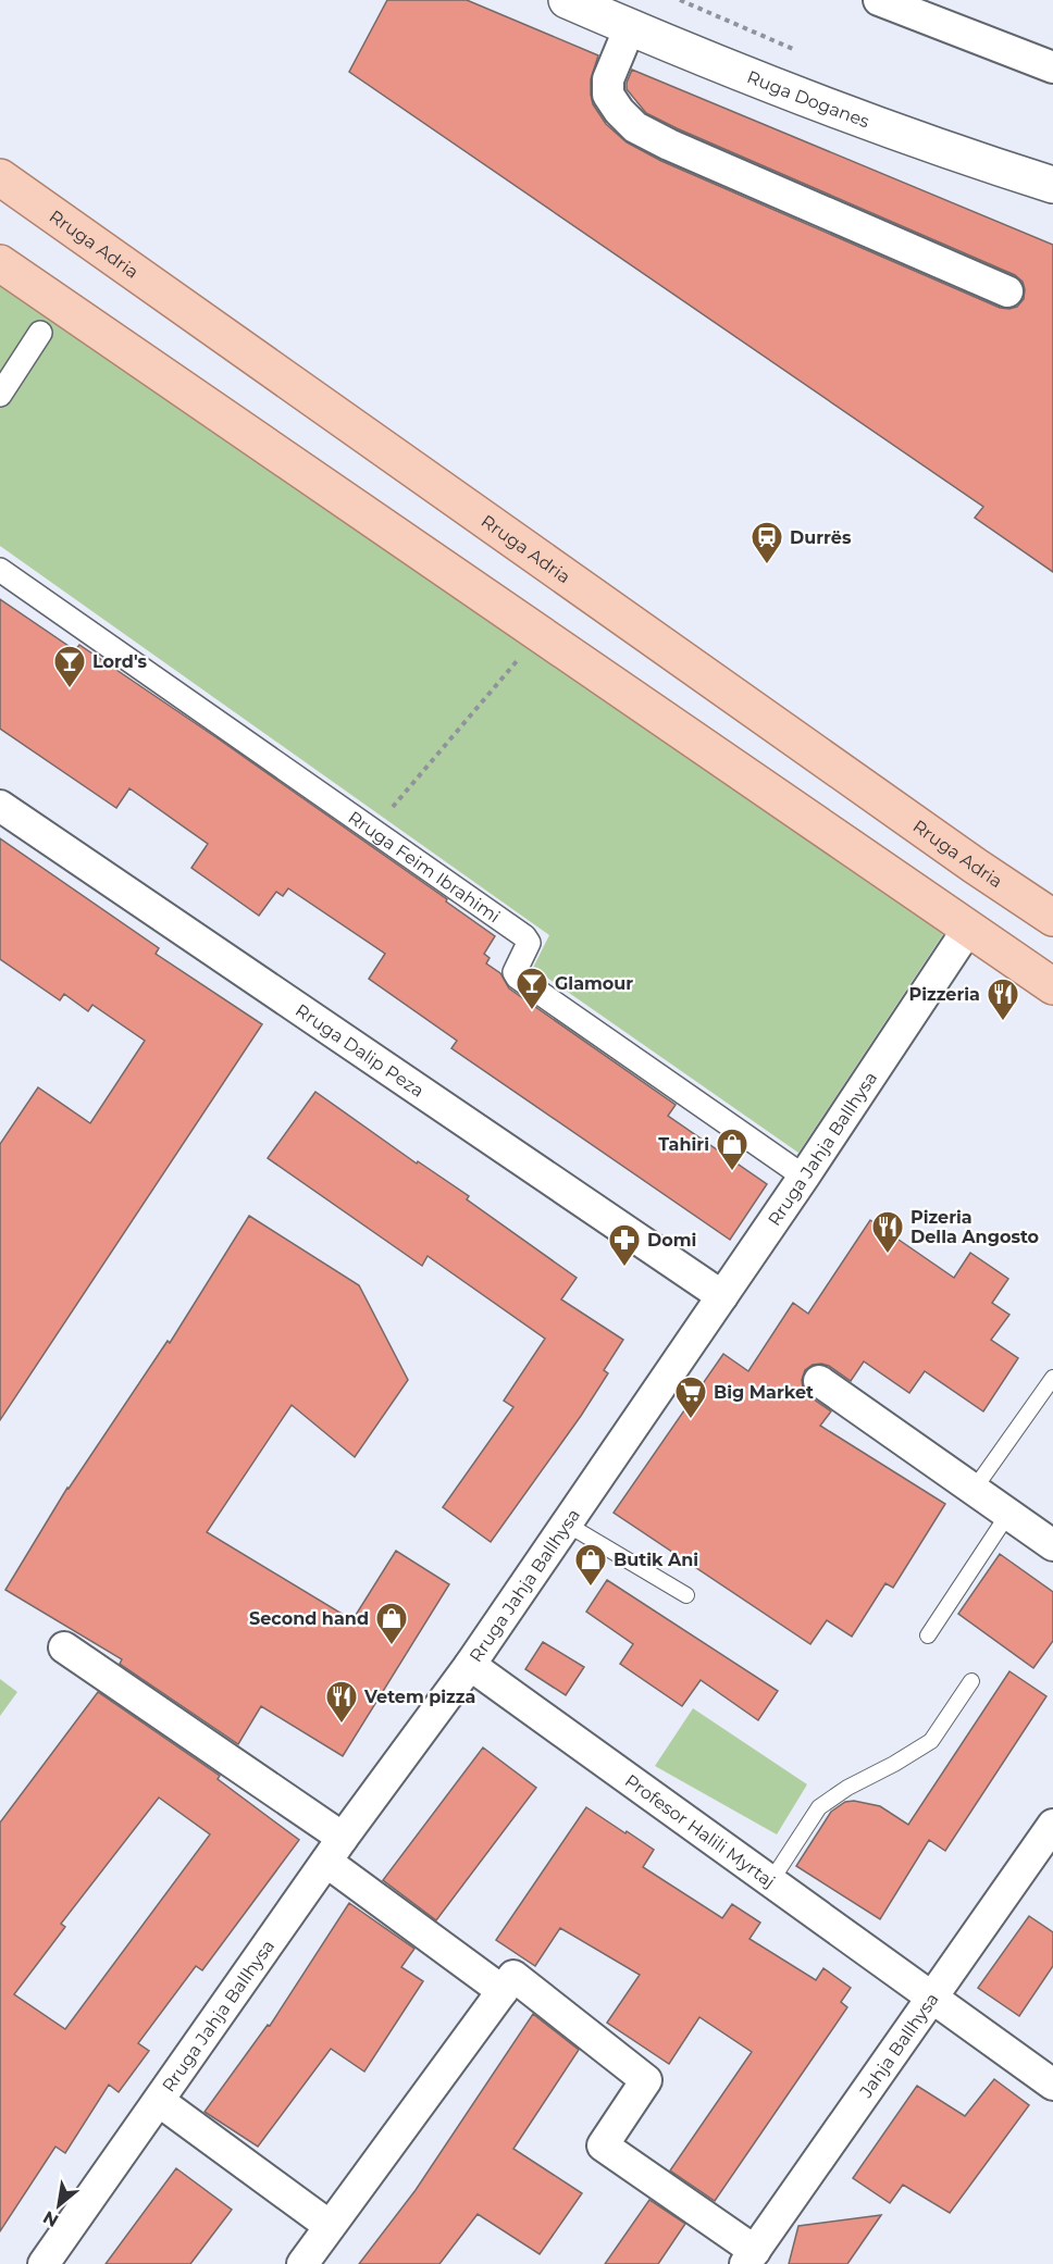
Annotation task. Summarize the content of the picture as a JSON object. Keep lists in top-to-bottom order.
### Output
{
  "streets": {
    "main road": ["Ruga Doganes", "Rruga Adria"],
    "street": [
      "Rruga Feim Ibrahimi",
      "Rruga Dalip Peza",
      "Rruga Jahja Ballhysa",
      "Profesor Halili Myrtaj",
      "Jahja Ballhysa"
    ]
  },
  "crossings": [
    ["Rruga Feim Ibrahimi", "Rruga Jahja Ballhysa"],
    ["Rruga Dalip Peza", "Rruga Jahja Ballhysa"],
    ["Rruga Jahja Ballhysa", "Profesor Halili Myrtaj"],
    ["Profesor Halili Myrtaj", "Jahja Ballhysa"]
  ],
  "places": {
    "station": ["Durrës"],
    "bar": ["Lord's", "Glamour"],
    "restaurant": ["Pizzeria", "Pizeria Della Angosto", "Vetem pizza"],
    "shop": ["Tahiri", "Butik Ani", "Second hand"],
    "pharmacy": ["Domi"],
    "supermarket": ["Big Market"]
  },
  "north": "bottom left"
}
